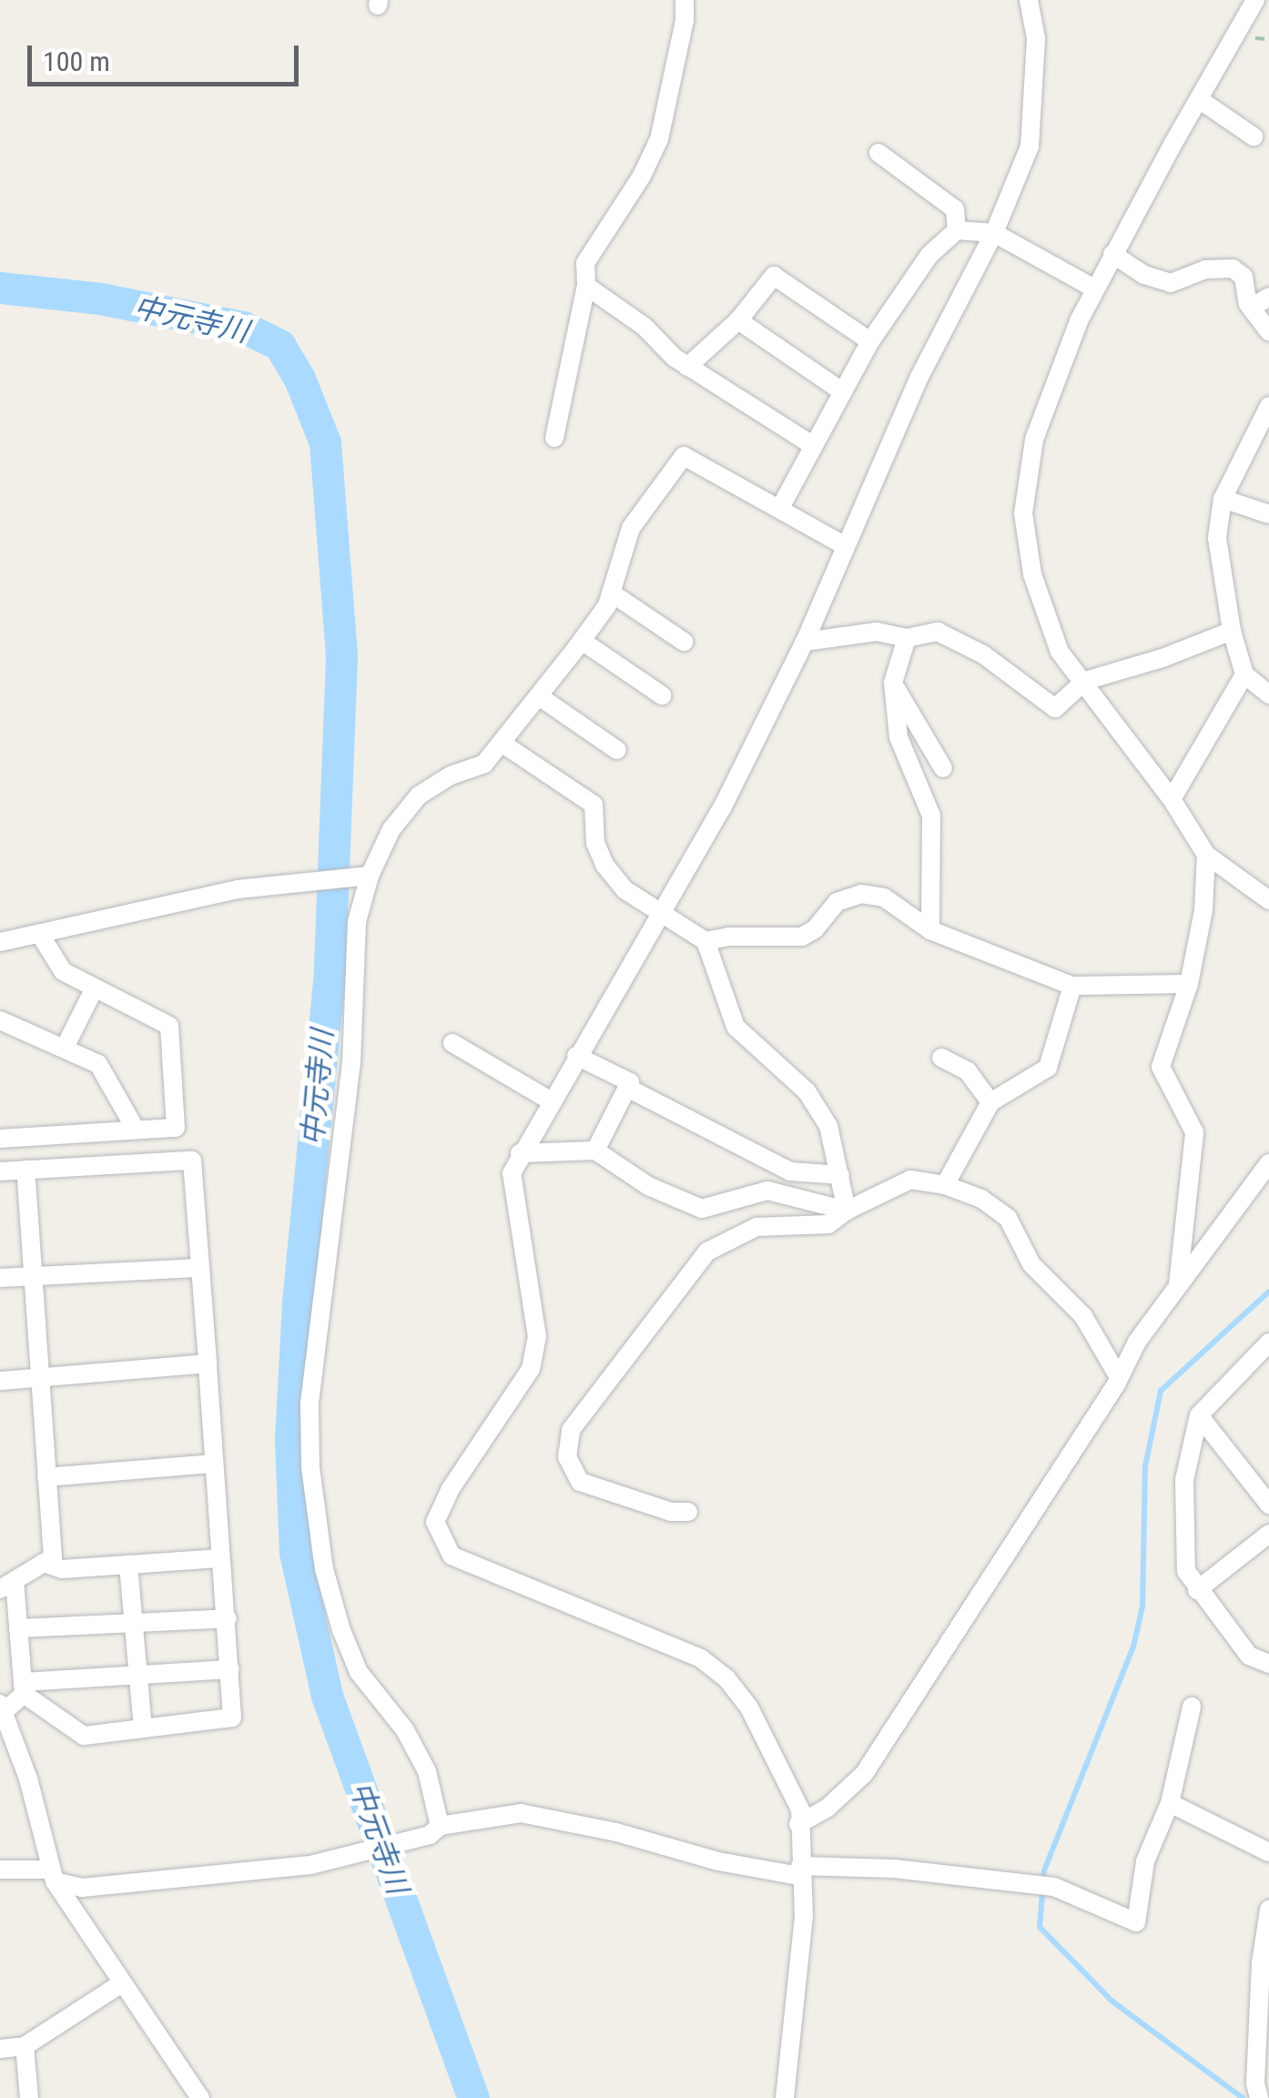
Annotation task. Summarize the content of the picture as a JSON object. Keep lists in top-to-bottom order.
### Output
{
  "water": ["中元寺川"],
  "scale_bar": "100 m"
}
